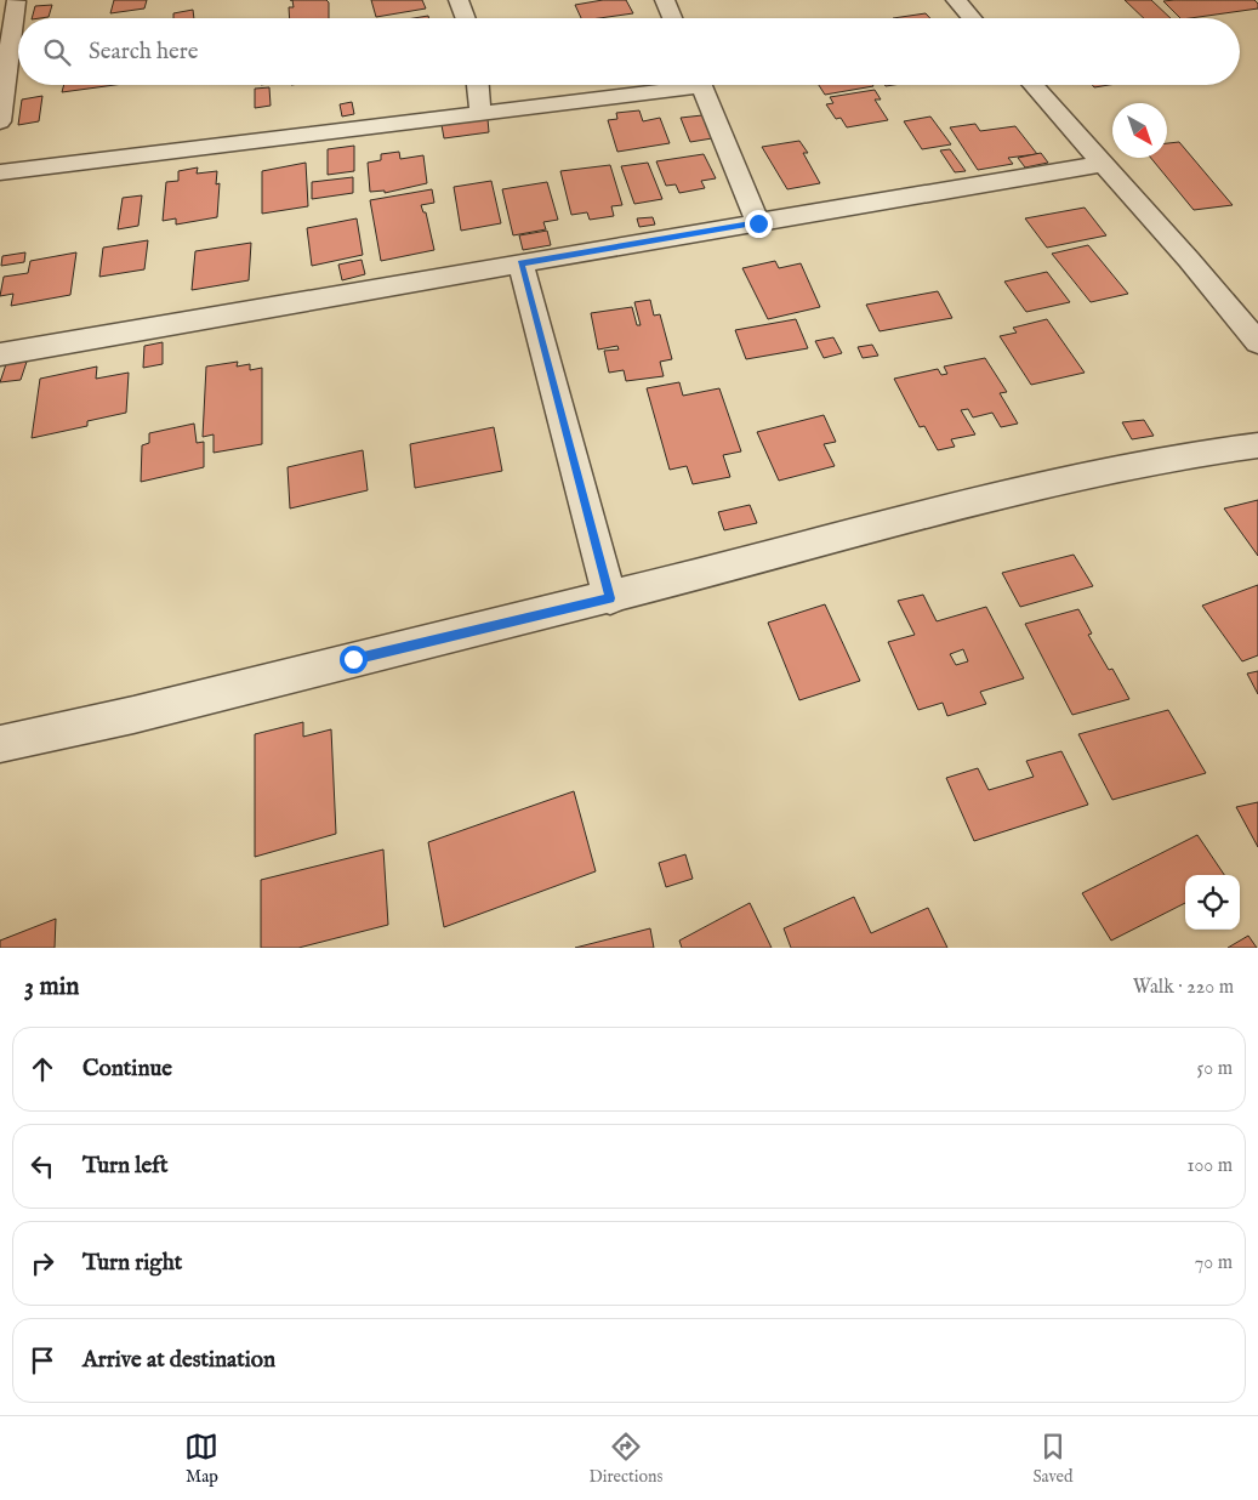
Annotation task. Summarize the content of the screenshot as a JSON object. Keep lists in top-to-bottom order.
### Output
{
  "north": "bottom right",
  "page": {
    "search": "Search here",
    "heading": ["3 min", "Walk · 220 m"],
    "list": [
      ["Continue", "50 m"],
      ["Turn left", "100 m"],
      ["Turn right", "70 m"],
      "Arrive at destination"
    ],
    "nav": ["Map", "Directions", "Saved"]
  }
}
